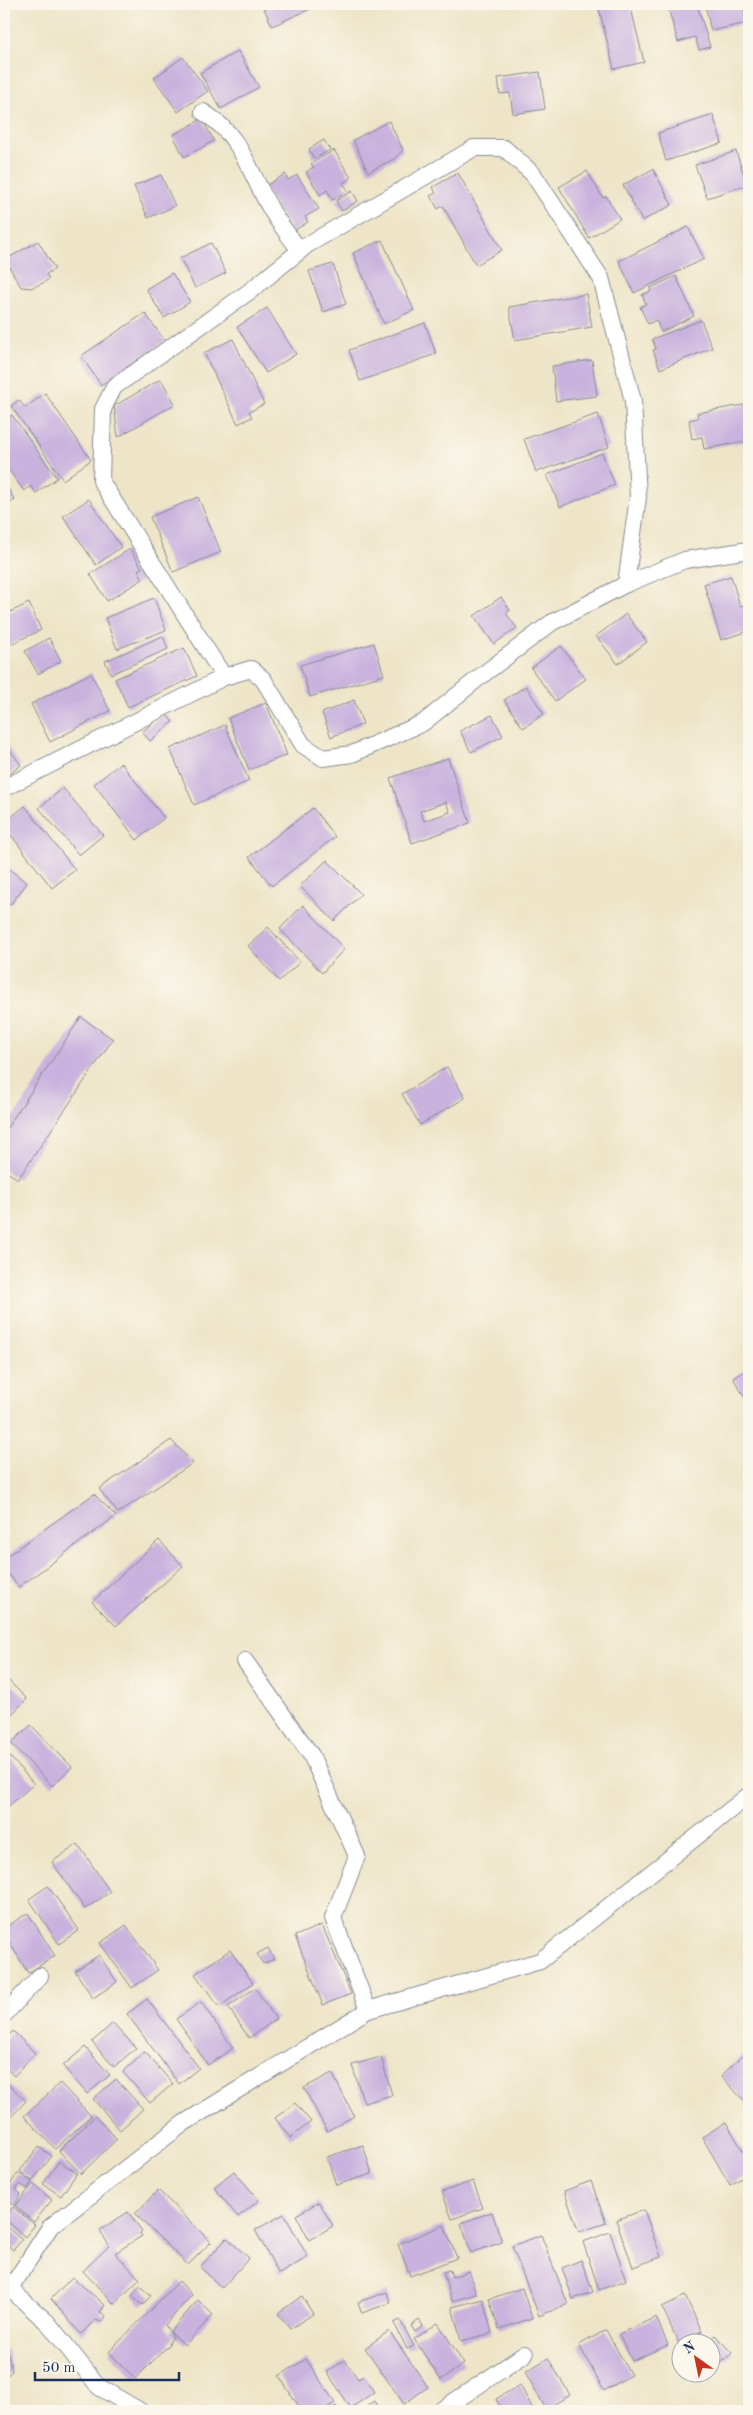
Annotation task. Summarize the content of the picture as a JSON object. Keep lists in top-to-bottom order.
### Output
{
  "scale_bar": "50 m",
  "north": "top left"
}
